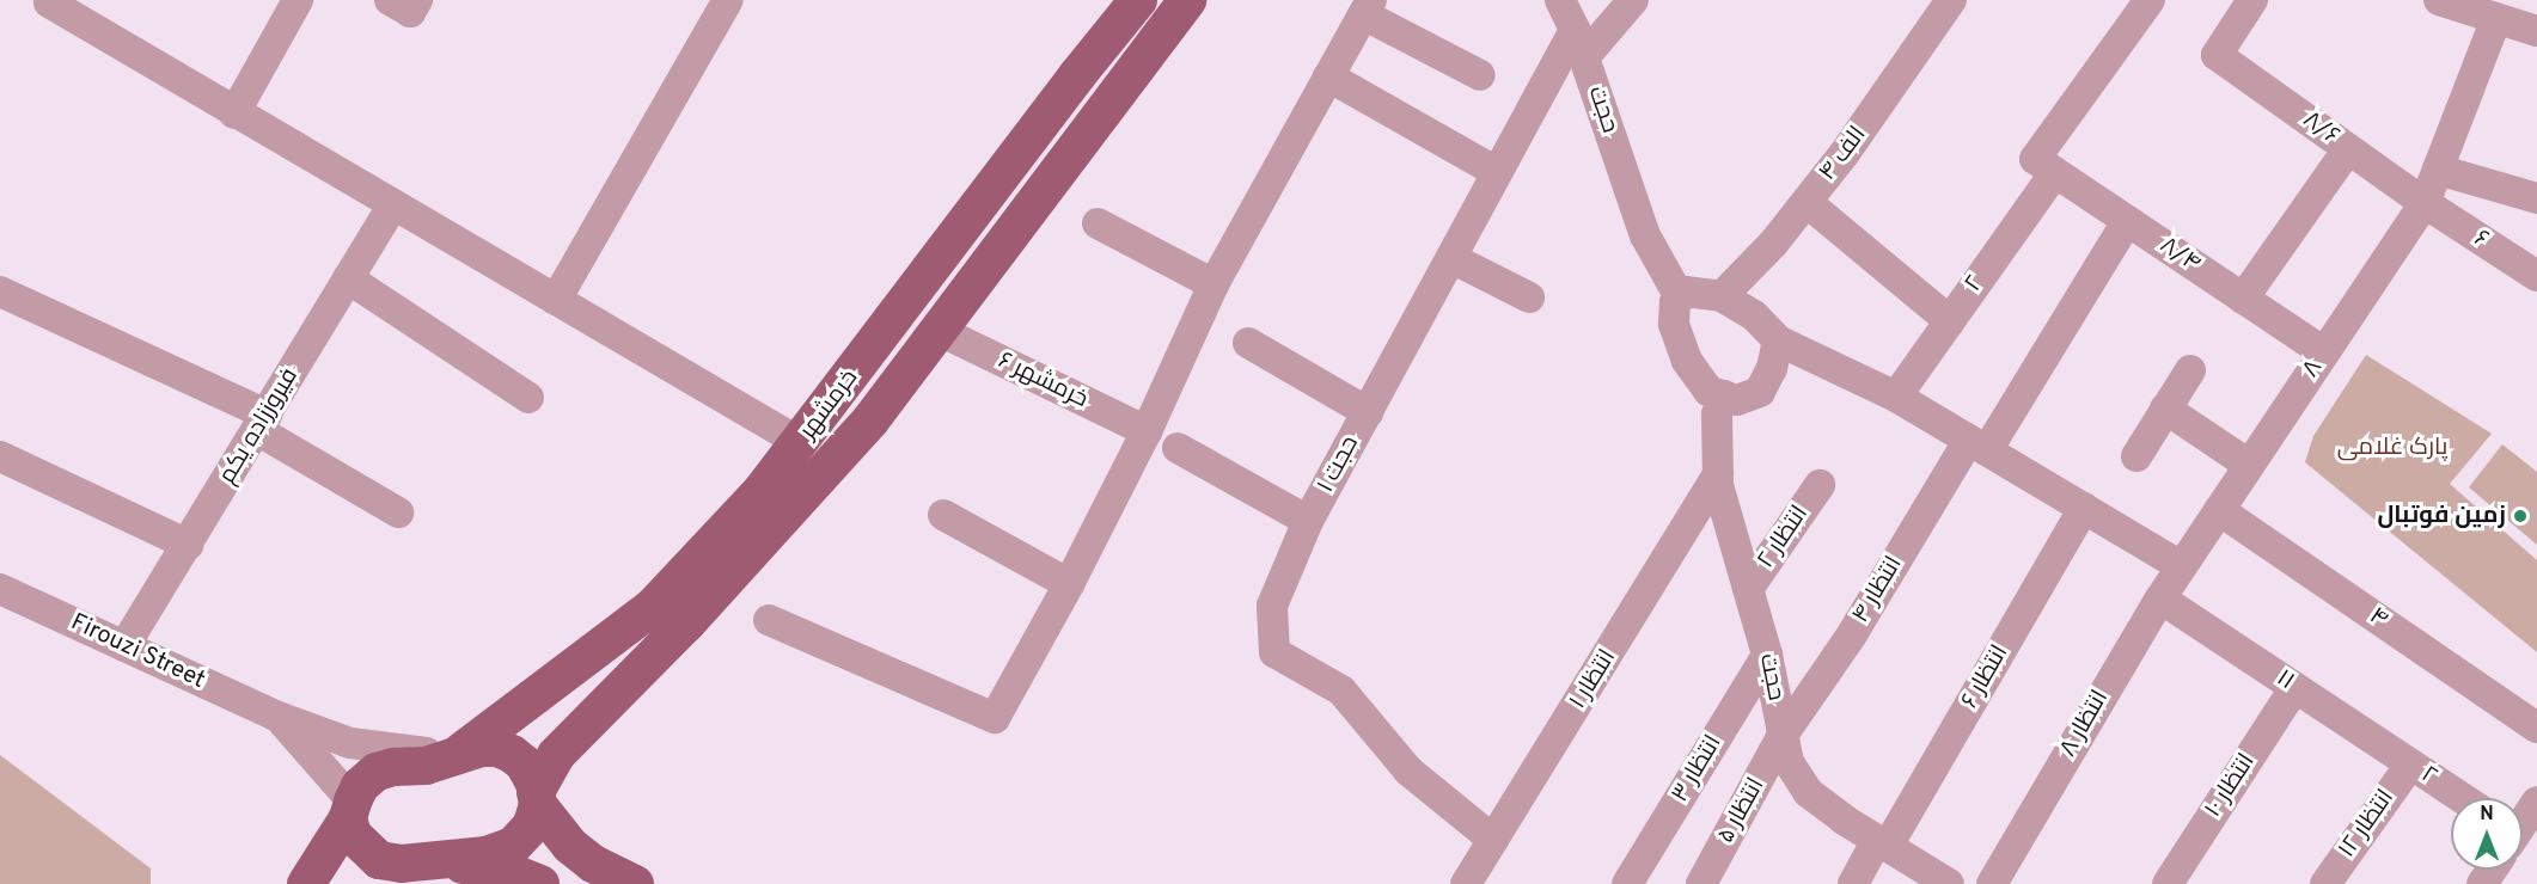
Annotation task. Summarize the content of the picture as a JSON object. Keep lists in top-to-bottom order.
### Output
{
  "streets": {
    "main road": ["خرمشهر"],
    "street": [
      "حجت",
      "۸/۶",
      "۴ الف",
      "۶",
      "۸/۴",
      "۲",
      "۸",
      "خرمشهر ۶",
      "فیروززاده یکم",
      "حجت ۱",
      "انتظار ۲",
      "انتظار ۴",
      "۴",
      "Firouzi Street",
      "انتظار ۶",
      "انتظار ۱",
      "۱۱",
      "انتظار ۸",
      "انتظار ۳",
      "انتظار ۱۰",
      "انتظار ۵",
      "انتظار ۱۲"
    ]
  },
  "crossings": [
    ["حجت", "۴ الف"],
    ["حجت", "حجت ۱"],
    ["حجت", "انتظار ۲"],
    ["حجت", "انتظار ۴"],
    ["حجت", "انتظار ۶"],
    ["حجت", "انتظار ۱"],
    ["حجت", "انتظار ۳"],
    ["حجت", "انتظار ۵"],
    ["۸/۶", "۶"],
    ["۸/۶", "۸"],
    ["۶", "۸"],
    ["۸/۴", "۲"],
    ["۸/۴", "۸"],
    ["۲", "۱۱"],
    ["۲", "انتظار ۱۲"],
    ["۸", "۴"],
    ["۸", "انتظار ۸"],
    ["فیروززاده یکم", "Firouzi Street"],
    ["حجت ۱", "انتظار ۱"],
    ["انتظار ۴", "انتظار ۵"],
    ["۱۱", "انتظار ۸"],
    ["۱۱", "انتظار ۱۰"],
    ["۱۱", "انتظار ۱۲"]
  ],
  "parks": ["پارک غلامی"],
  "places": ["زمین فوتبال"],
  "north": "top"
}
